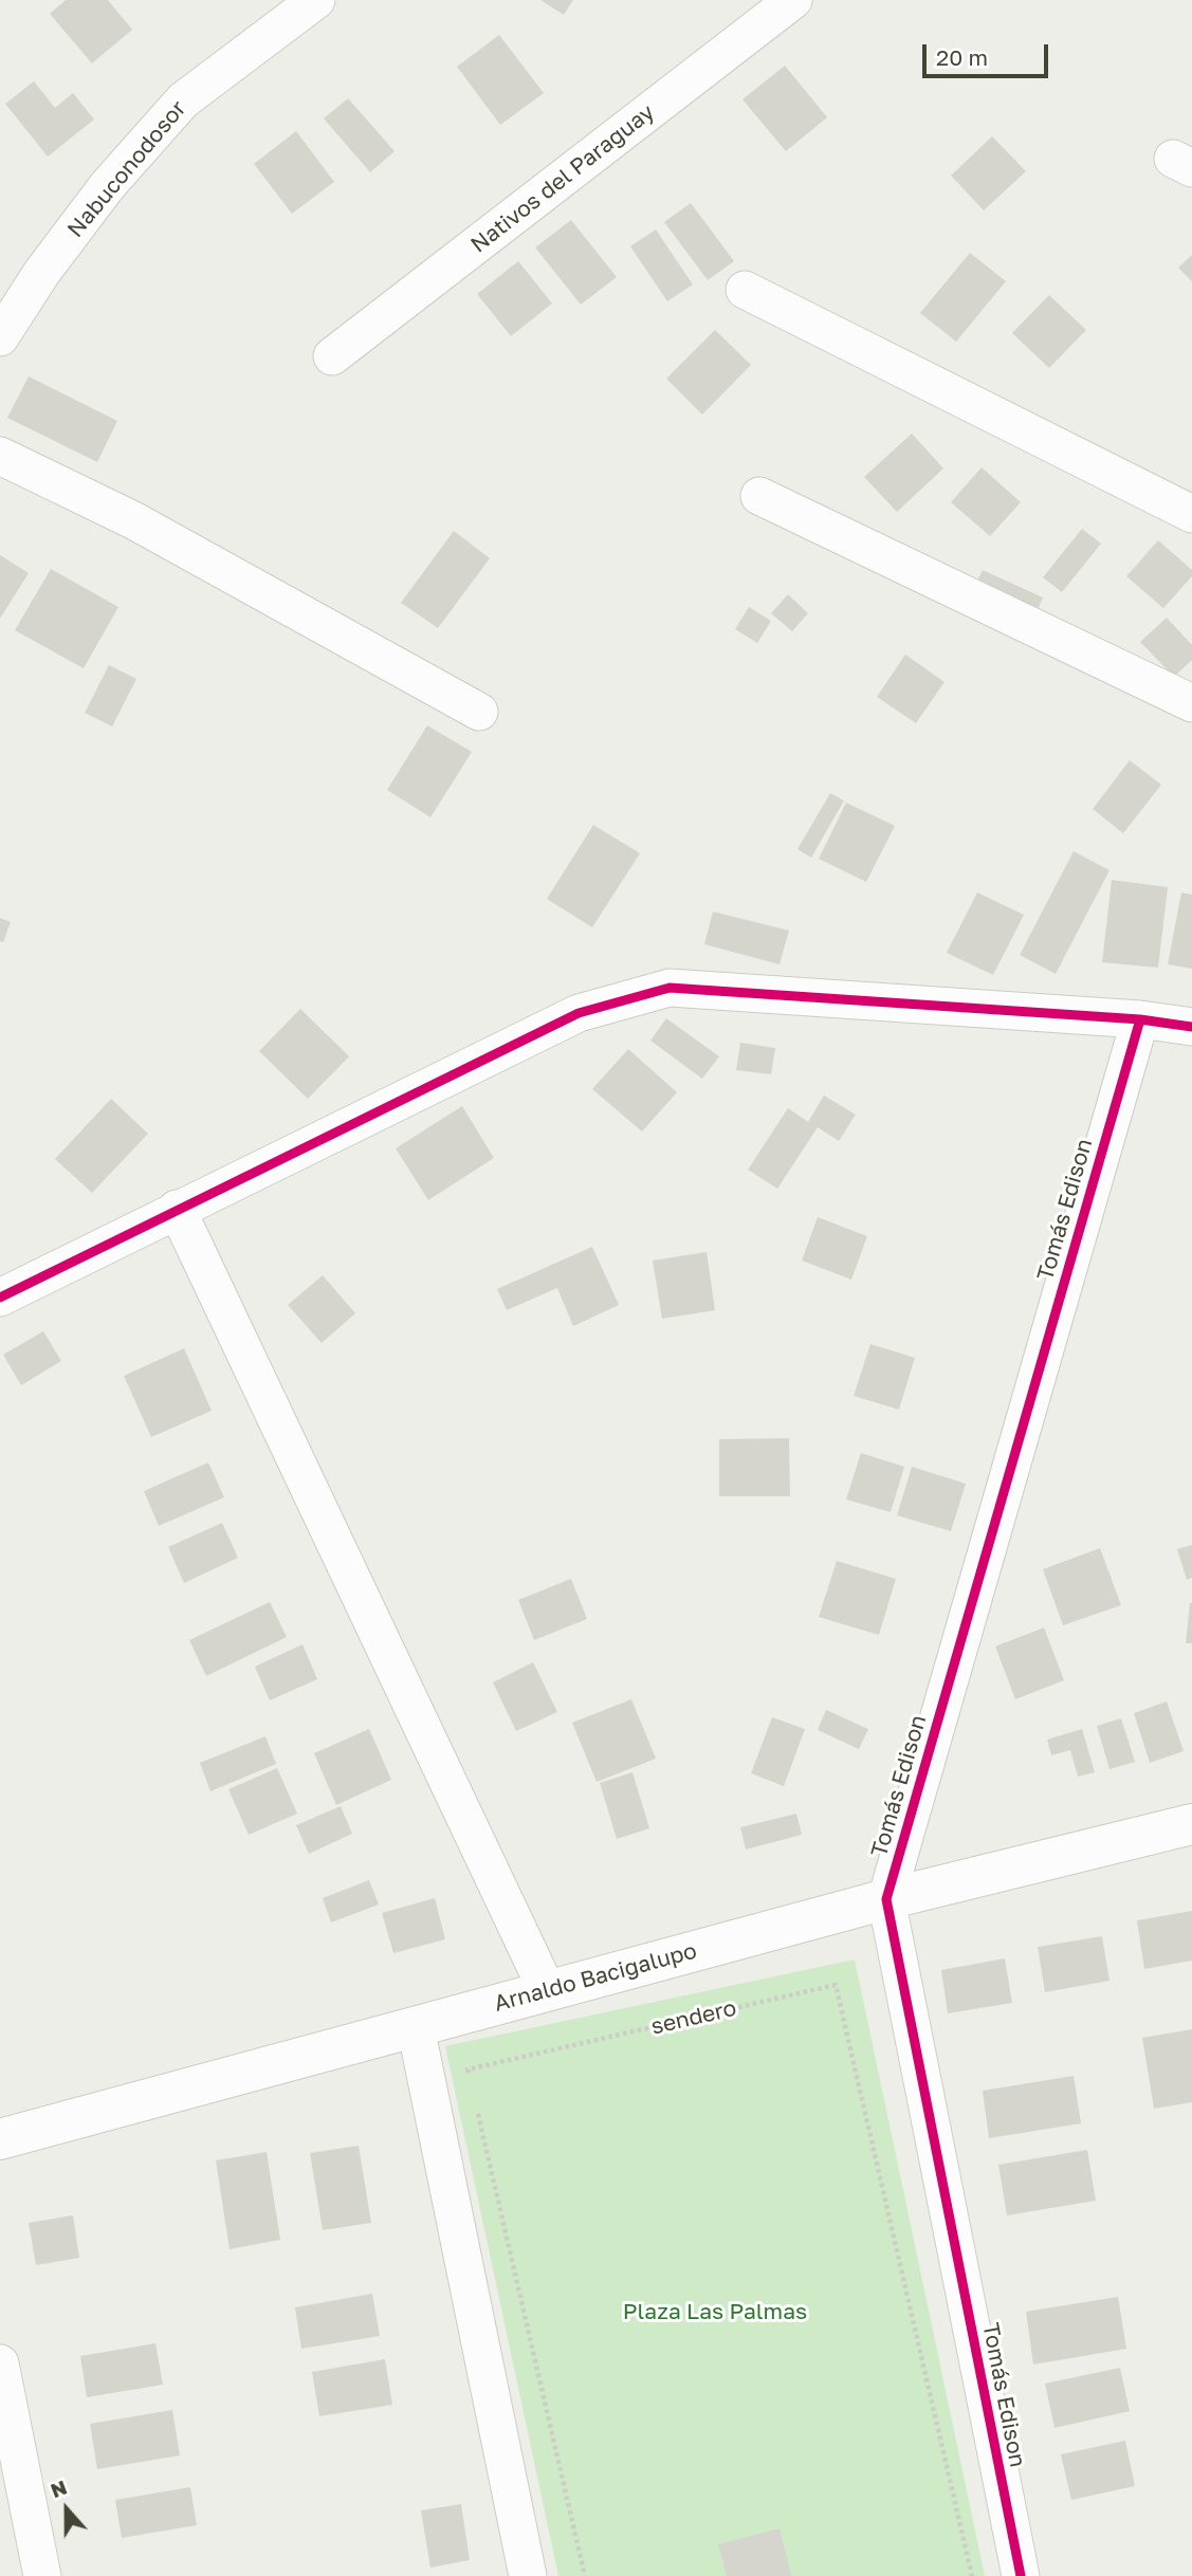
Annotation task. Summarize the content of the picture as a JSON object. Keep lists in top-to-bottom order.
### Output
{
  "streets": {
    "street": [
      "Nabuconodosor",
      "Nativos del Paraguay",
      "Tomás Edison",
      "Arnaldo Bacigalupo"
    ],
    "path": ["sendero"]
  },
  "crossings": [
    ["Tomás Edison", "Arnaldo Bacigalupo"]
  ],
  "parks": ["Plaza Las Palmas"],
  "scale_bar": "20 m",
  "north": "top"
}
